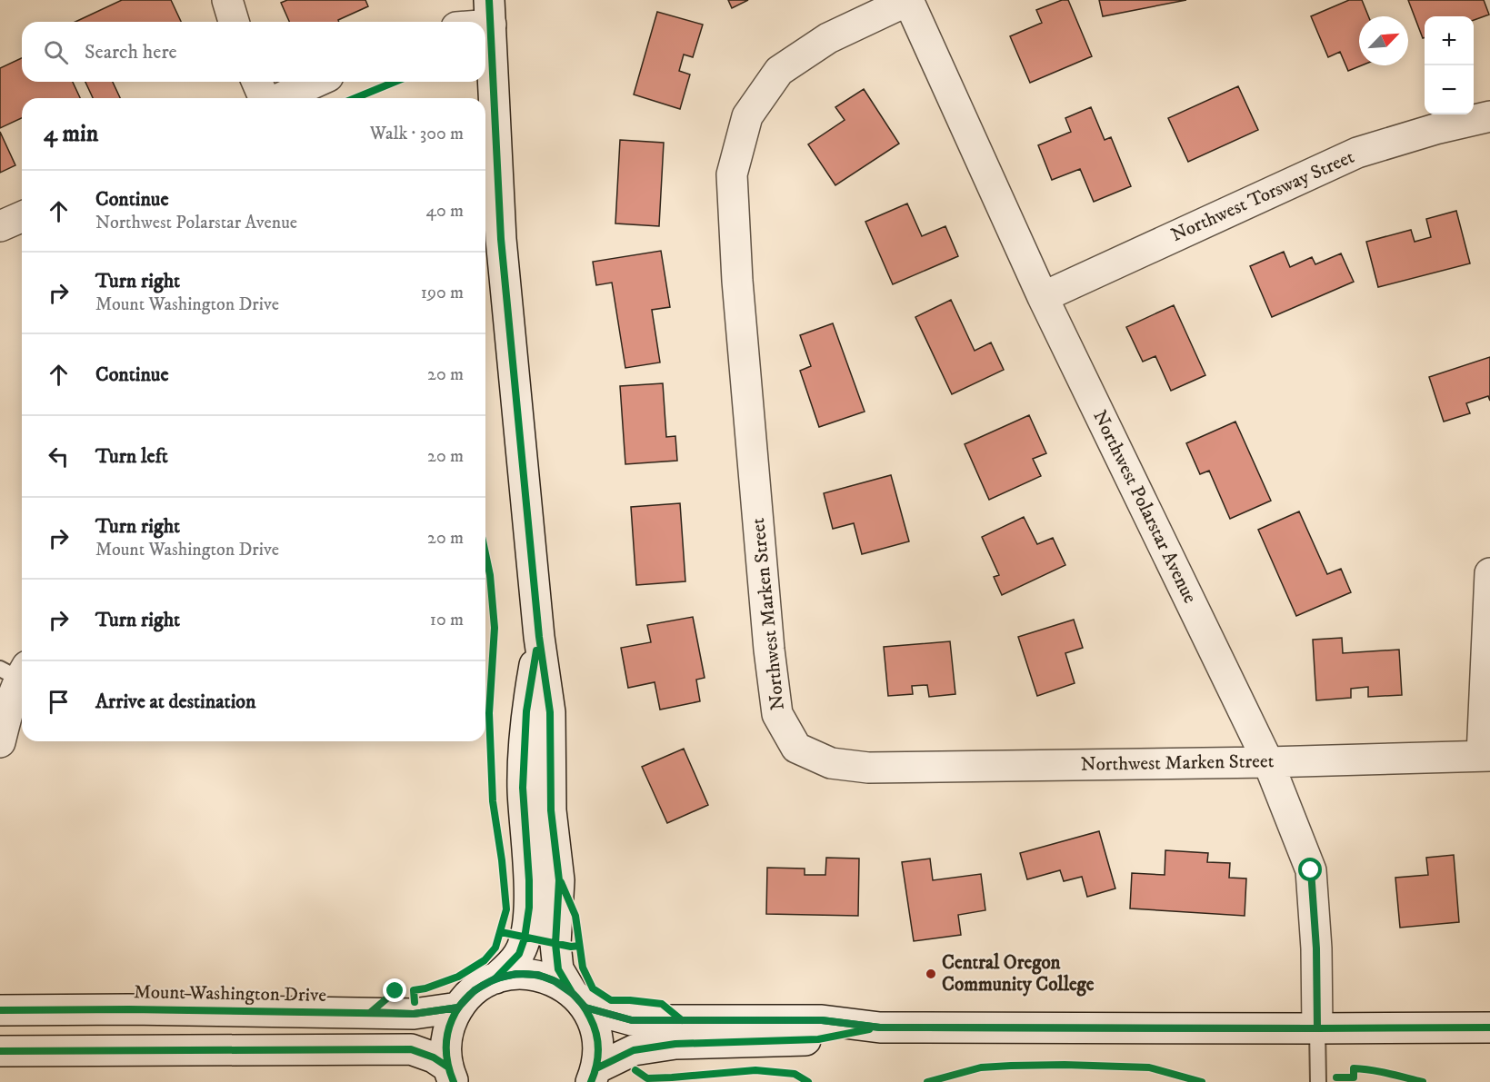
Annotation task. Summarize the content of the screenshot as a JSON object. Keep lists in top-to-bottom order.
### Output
{
  "streets": {
    "street": [
      "Northwest Torsway Street",
      "Northwest Polarstar Avenue",
      "Northwest Marken Street",
      "Mount Washington Drive"
    ]
  },
  "crossings": [
    ["Northwest Torsway Street", "Northwest Polarstar Avenue"],
    ["Northwest Polarstar Avenue", "Northwest Marken Street"]
  ],
  "places": ["Central Oregon Community College"],
  "north": "top right",
  "page": {
    "map_buttons": ["+", "−"],
    "search": "Search here",
    "heading": ["4 min", "Walk · 300 m"],
    "list": [
      ["Continue", "Northwest Polarstar Avenue", "40 m"],
      ["Turn right", "Mount Washington Drive", "190 m"],
      ["Continue", "20 m"],
      ["Turn left", "20 m"],
      ["Turn right", "Mount Washington Drive", "20 m"],
      ["Turn right", "10 m"],
      "Arrive at destination"
    ]
  }
}
